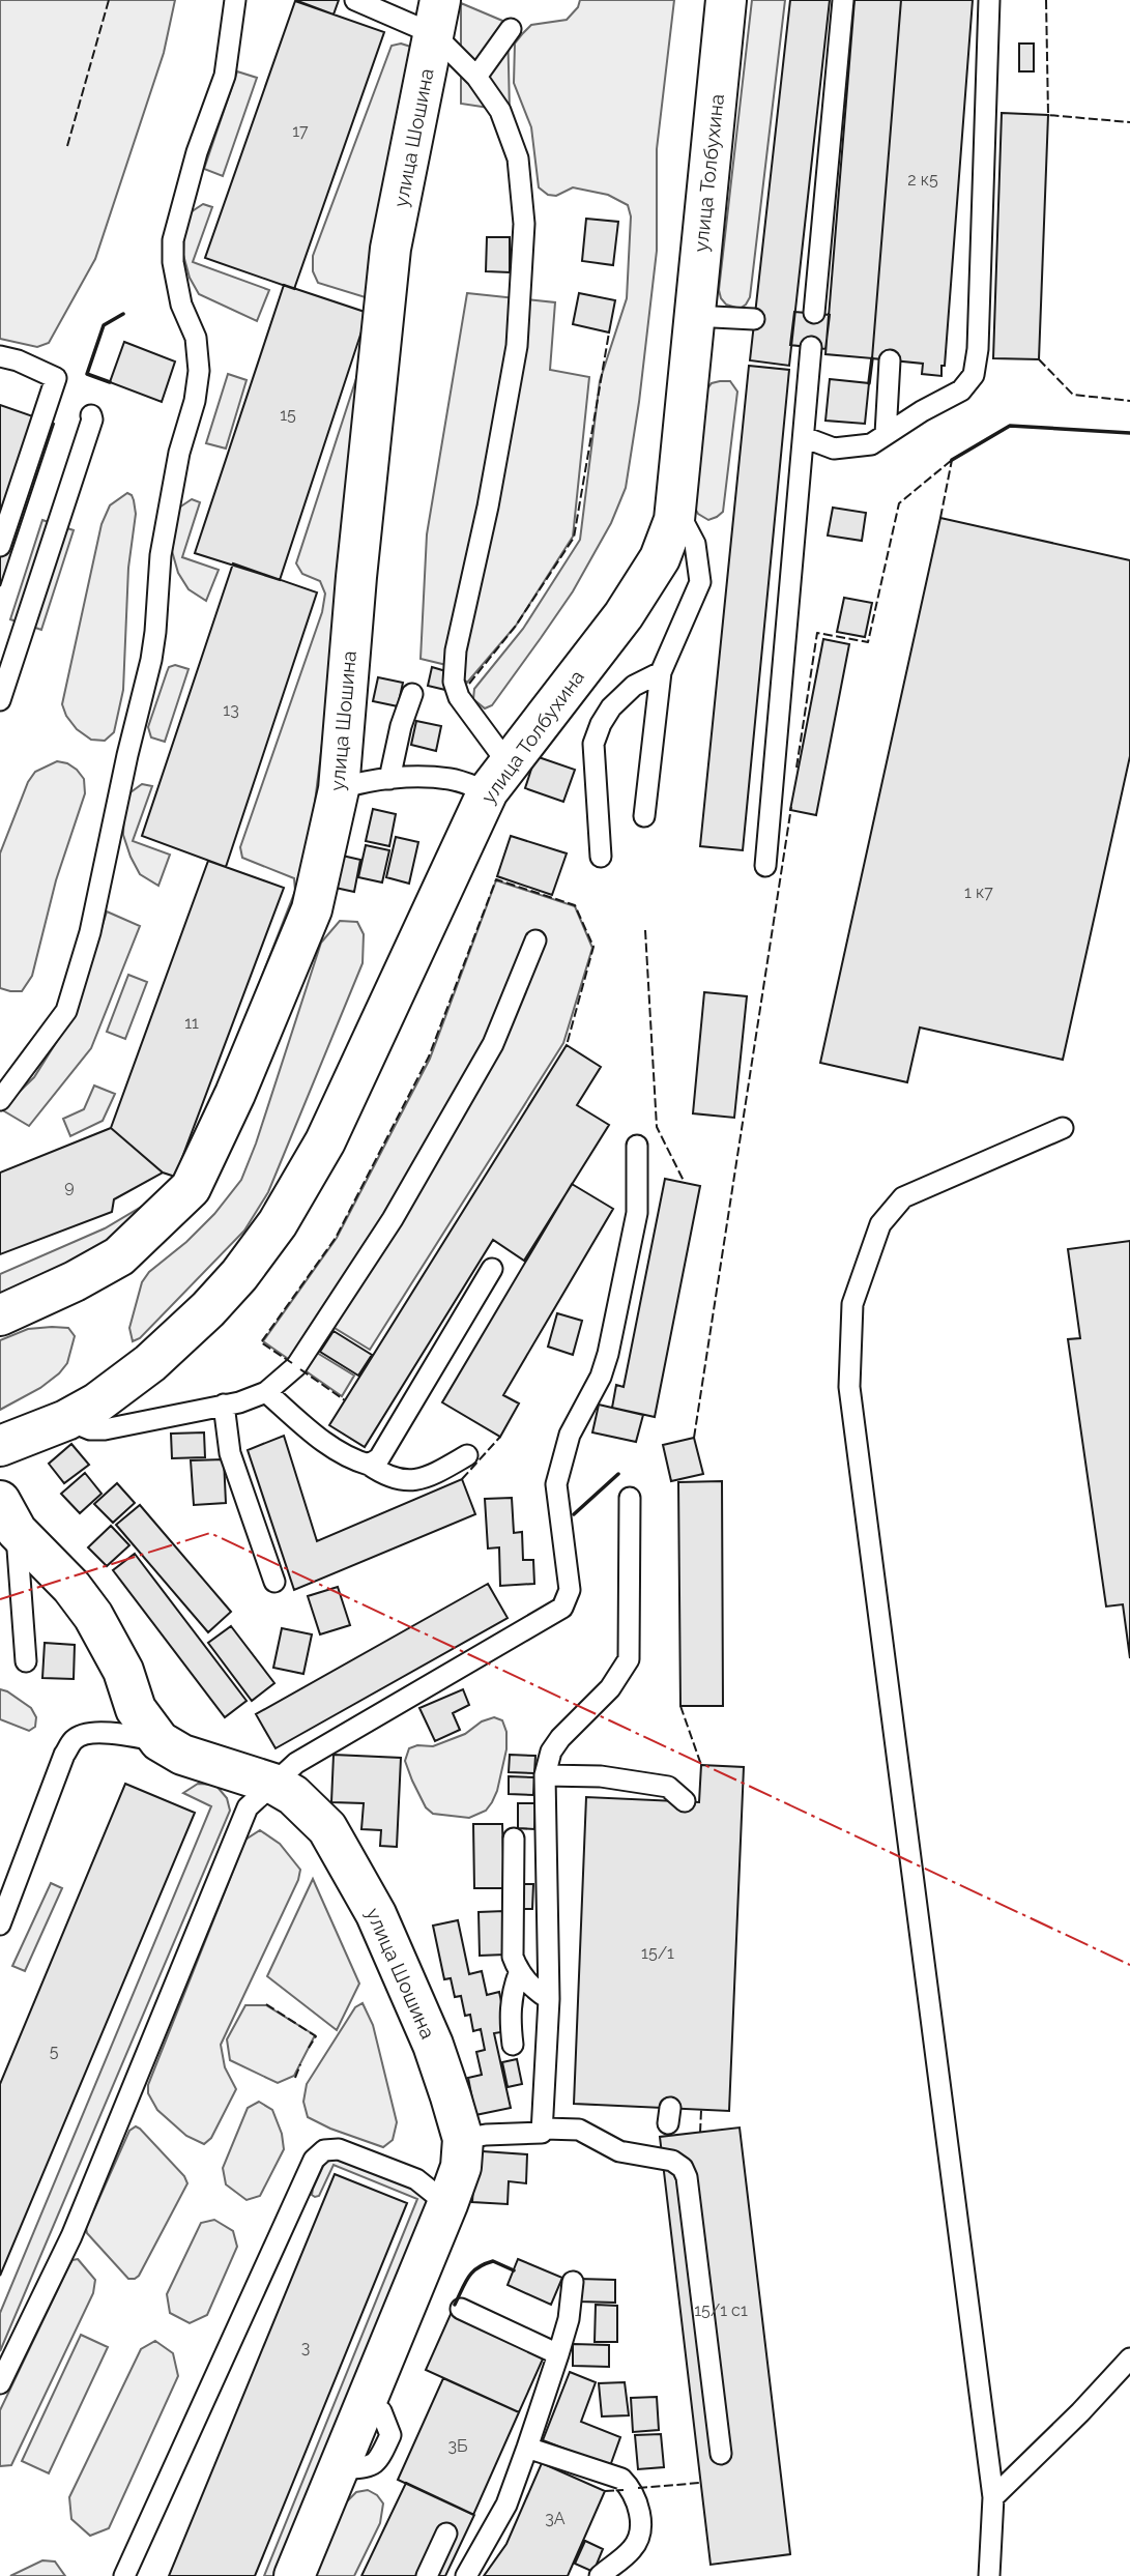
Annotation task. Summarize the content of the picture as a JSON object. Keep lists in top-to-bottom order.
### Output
{
  "streets": {
    "street": ["улица Шошина", "улица Толбухина"]
  },
  "house_numbers": [
    "17",
    "2 к5",
    "15",
    "13",
    "1 к7",
    "11",
    "9",
    "15/1",
    "5",
    "15/1 с1",
    "3",
    "3Б",
    "3А"
  ]
}
